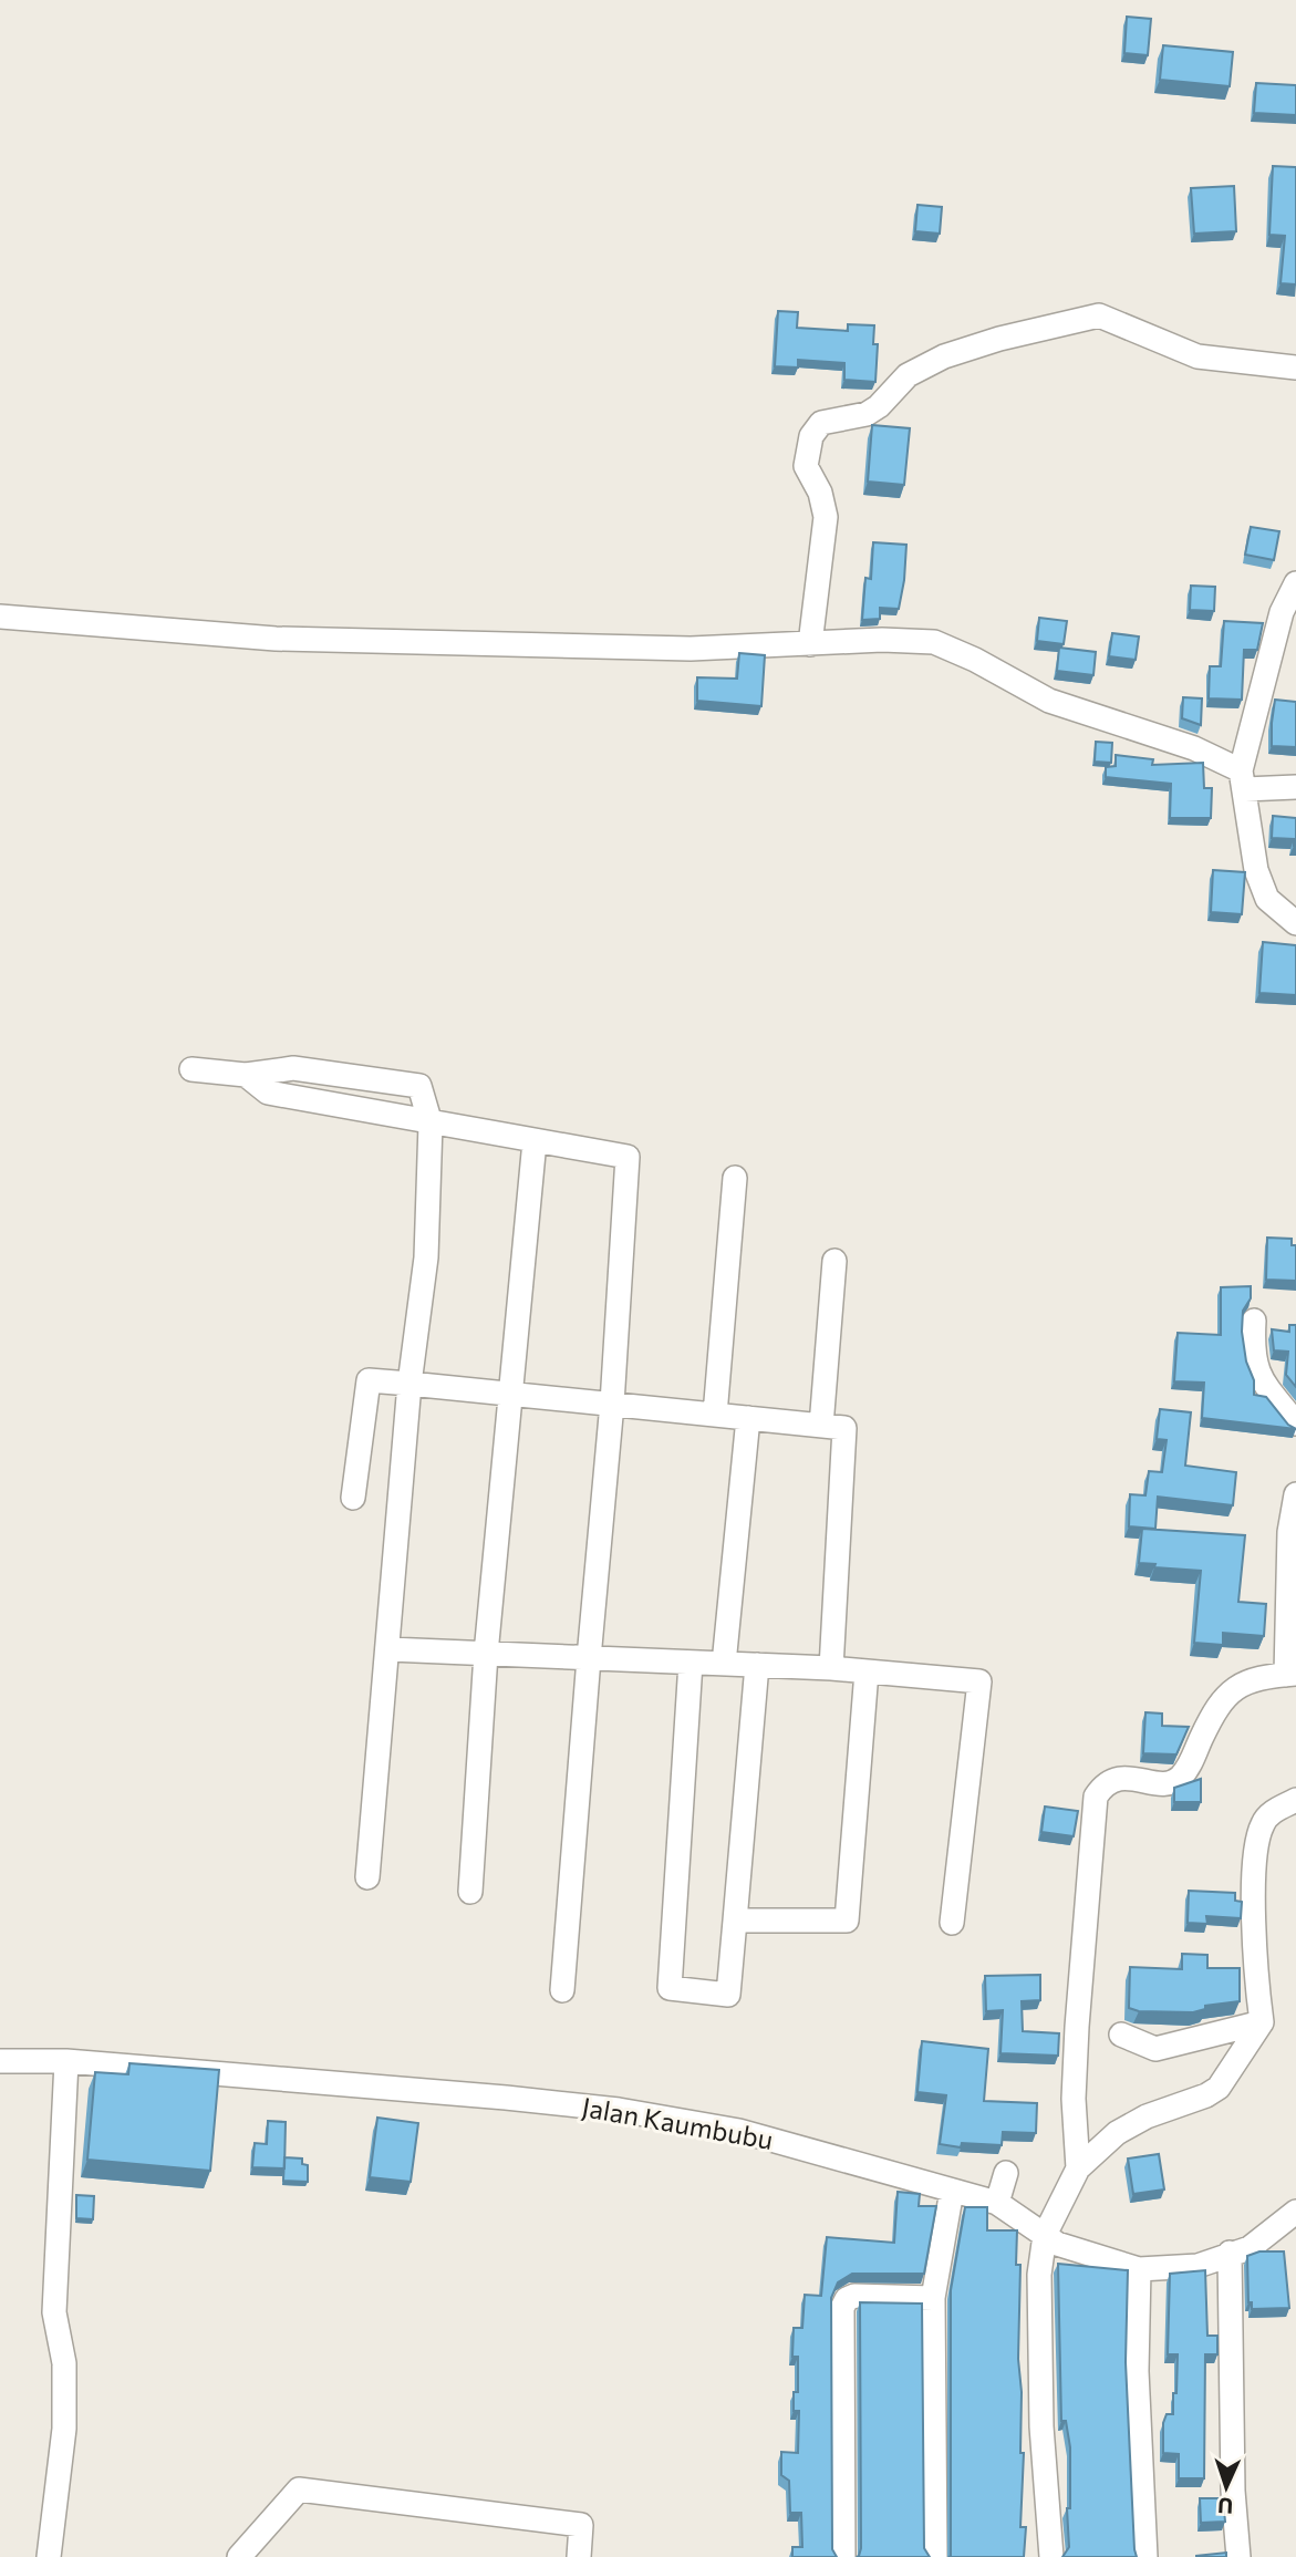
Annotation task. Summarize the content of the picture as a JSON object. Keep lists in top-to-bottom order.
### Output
{
  "streets": {
    "street": ["Jalan Kaumbubu"]
  },
  "north": "bottom"
}
